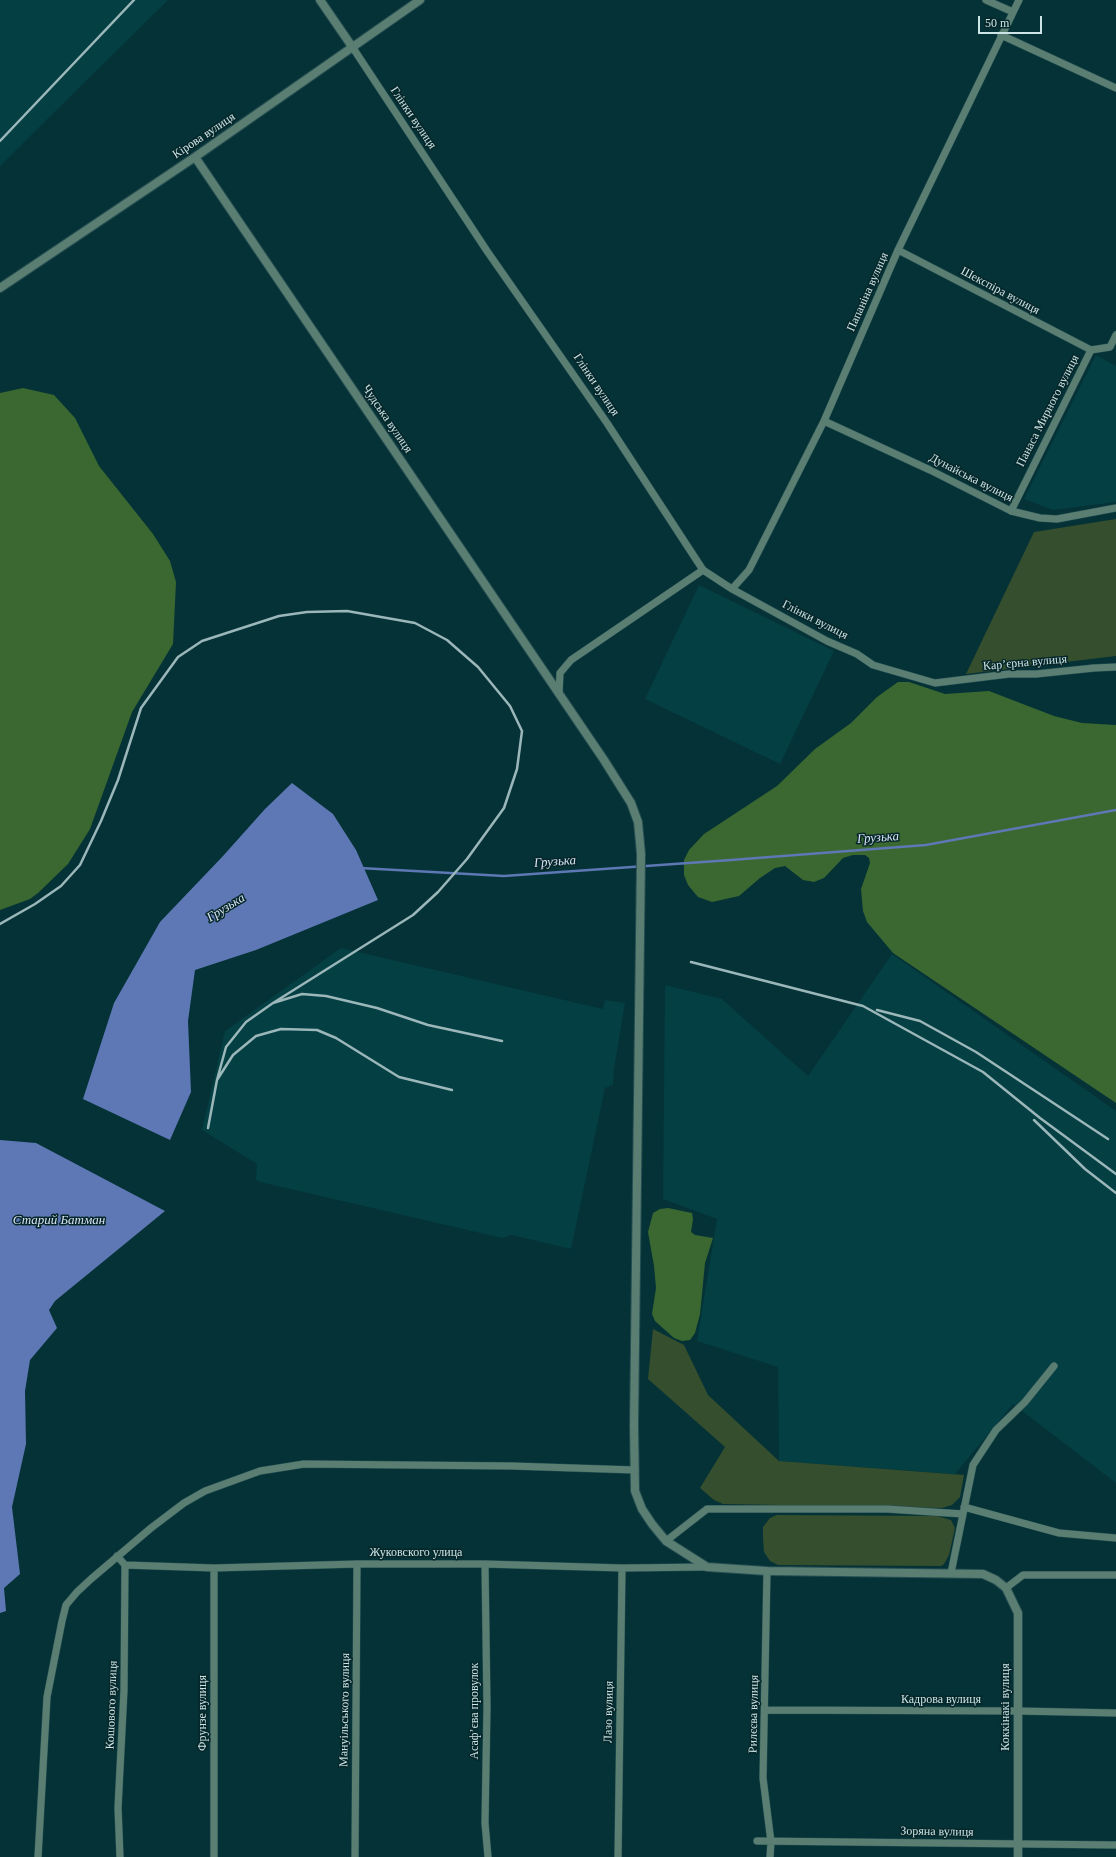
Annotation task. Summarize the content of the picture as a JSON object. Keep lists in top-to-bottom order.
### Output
{
  "streets": {
    "street": [
      "Глінки вулиця",
      "Кірова вулиця",
      "Шекспіра вулиця",
      "Папаніна вулиця",
      "Панаса Мирного вулиця",
      "Чудська вулиця",
      "Дунайська вулиця",
      "Кар’єрна вулиця",
      "Жуковского улица",
      "Кадрова вулиця",
      "Кошового вулиця",
      "Коккінакі вулиця",
      "Мануільського вулиця",
      "Асаф’єва провулок",
      "Лазо вулиця",
      "Фрунзе вулиця",
      "Рилєєва вулиця",
      "Зоряна вулиця"
    ]
  },
  "crossings": [
    ["Глінки вулиця", "Кірова вулиця"],
    ["Глінки вулиця", "Папаніна вулиця"],
    ["Глінки вулиця", "Кар’єрна вулиця"],
    ["Кірова вулиця", "Чудська вулиця"],
    ["Шекспіра вулиця", "Папаніна вулиця"],
    ["Шекспіра вулиця", "Панаса Мирного вулиця"],
    ["Папаніна вулиця", "Дунайська вулиця"],
    ["Панаса Мирного вулиця", "Дунайська вулиця"],
    ["Чудська вулиця", "Жуковского улица"],
    ["Жуковского улица", "Кошового вулиця"],
    ["Жуковского улица", "Мануільського вулиця"],
    ["Жуковского улица", "Асаф’єва провулок"],
    ["Жуковского улица", "Лазо вулиця"],
    ["Жуковского улица", "Фрунзе вулиця"],
    ["Кадрова вулиця", "Коккінакі вулиця"],
    ["Кадрова вулиця", "Рилєєва вулиця"],
    ["Коккінакі вулиця", "Зоряна вулиця"],
    ["Рилєєва вулиця", "Зоряна вулиця"]
  ],
  "water": ["Грузька", "Старий Батман"],
  "scale_bar": "50 m"
}
